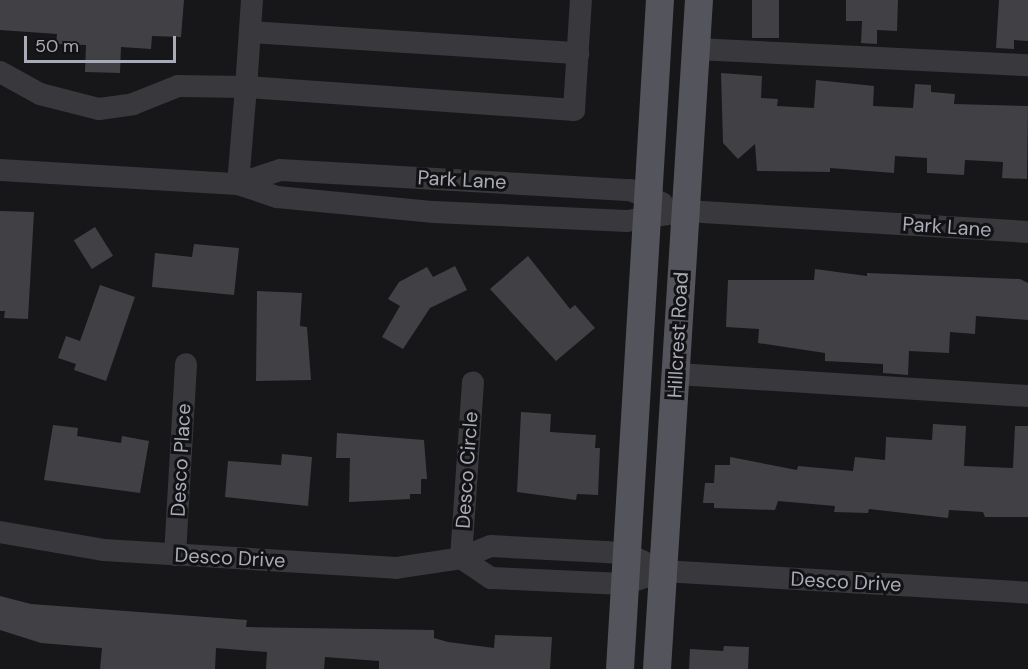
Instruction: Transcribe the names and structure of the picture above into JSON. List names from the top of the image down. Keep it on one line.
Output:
{"streets":{"main road":["Hillcrest Road"],"street":["Park Lane","Desco Place","Desco Circle","Desco Drive"]},"crossings":[["Park Lane","Hillcrest Road"],["Hillcrest Road","Desco Drive"],["Desco Place","Desco Drive"],["Desco Circle","Desco Drive"]],"scale_bar":"50 m"}
